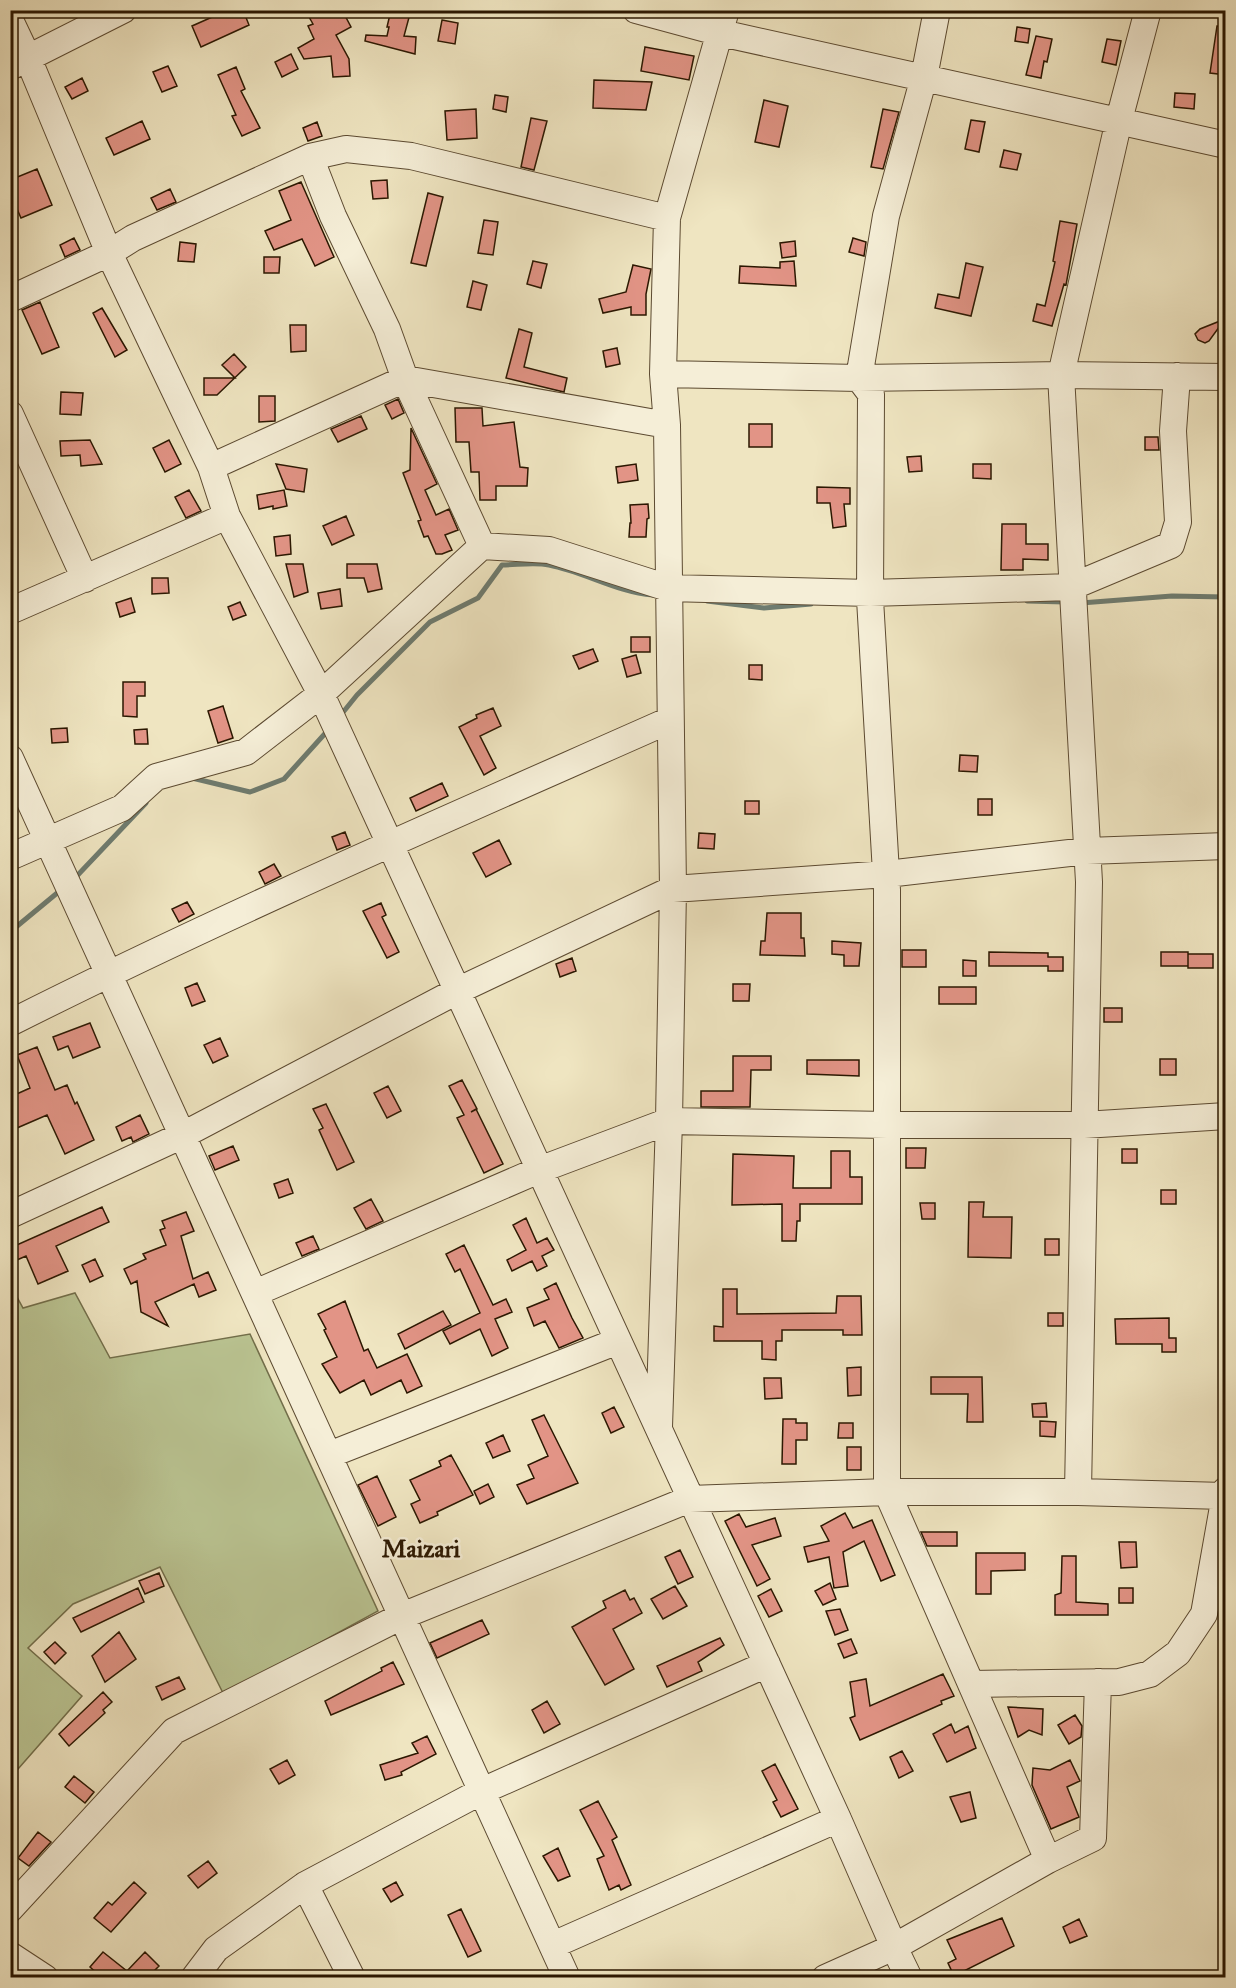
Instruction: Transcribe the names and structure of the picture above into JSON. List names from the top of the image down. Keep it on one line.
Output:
{"districts":["Maizari"]}
